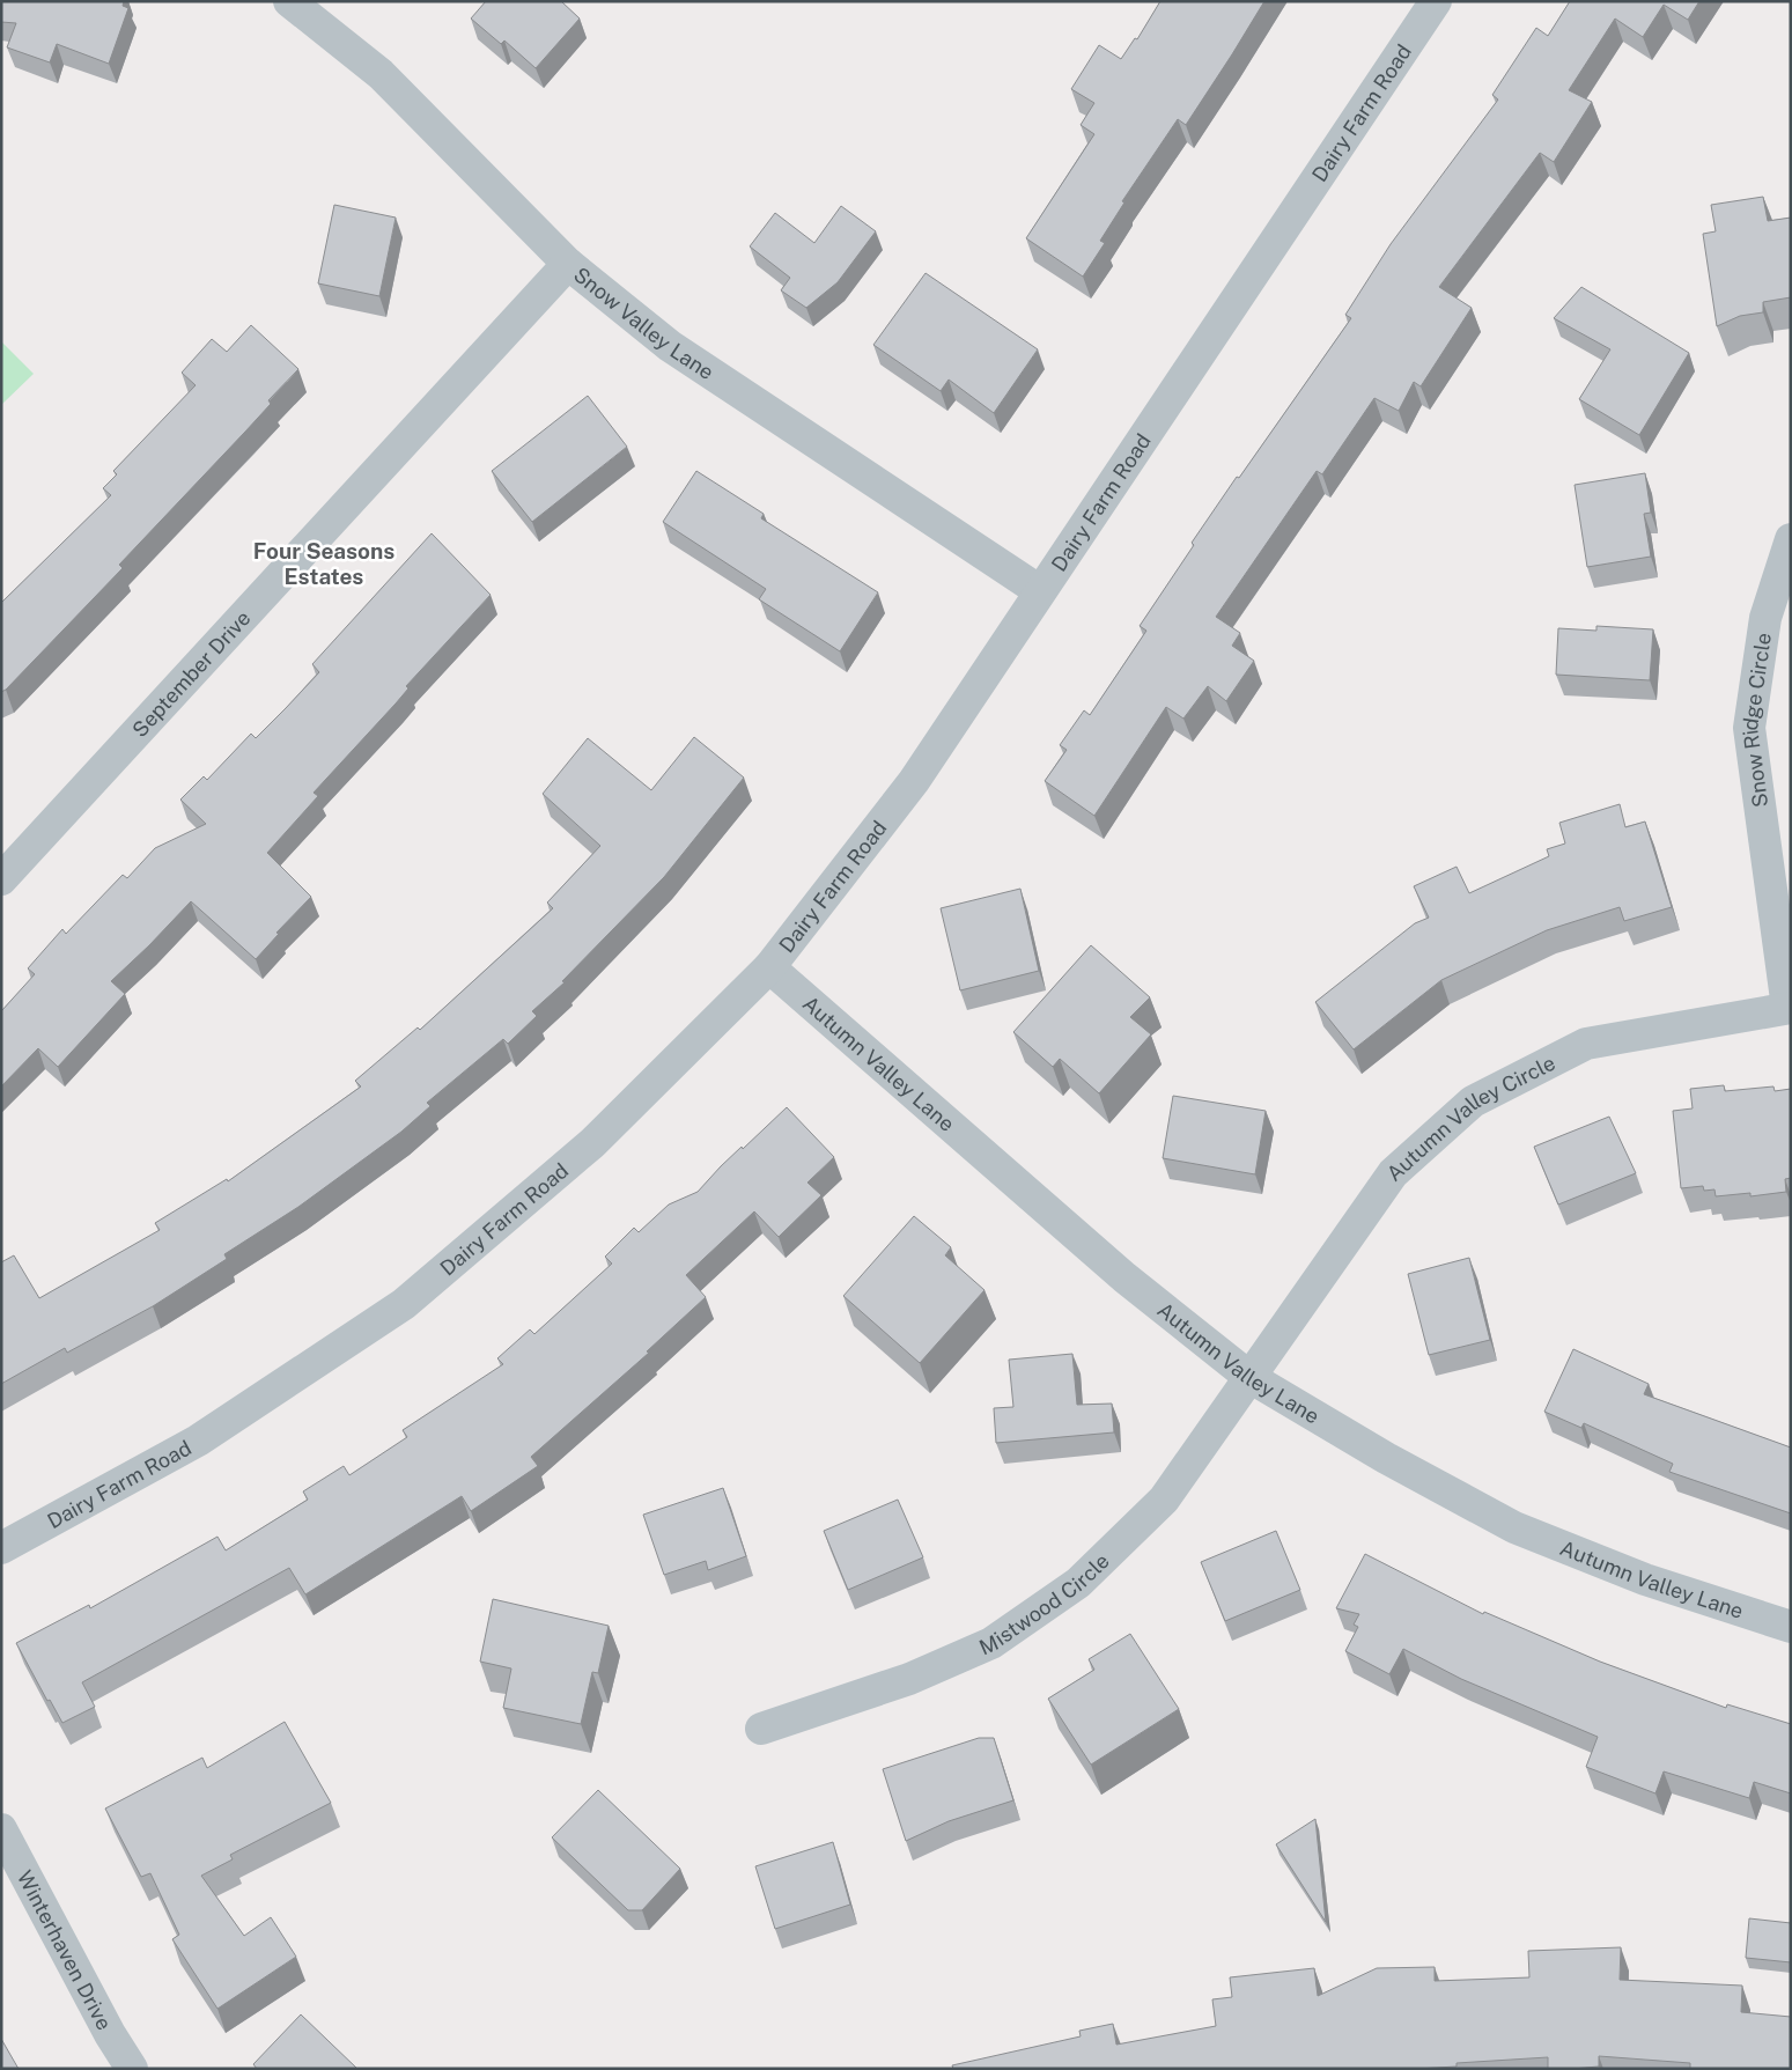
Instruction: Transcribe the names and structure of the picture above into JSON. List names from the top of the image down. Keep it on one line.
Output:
{"streets":{"street":["Dairy Farm Road","Snow Valley Lane","September Drive","Snow Ridge Circle","Autumn Valley Lane","Autumn Valley Circle","Mistwood Circle","Winterhaven Drive"]},"crossings":[["Dairy Farm Road","Snow Valley Lane"],["Dairy Farm Road","Autumn Valley Lane"],["Snow Valley Lane","September Drive"],["Snow Ridge Circle","Autumn Valley Circle"],["Autumn Valley Lane","Autumn Valley Circle"],["Autumn Valley Lane","Mistwood Circle"],["Autumn Valley Circle","Mistwood Circle"]],"districts":["Four Seasons Estates"]}
